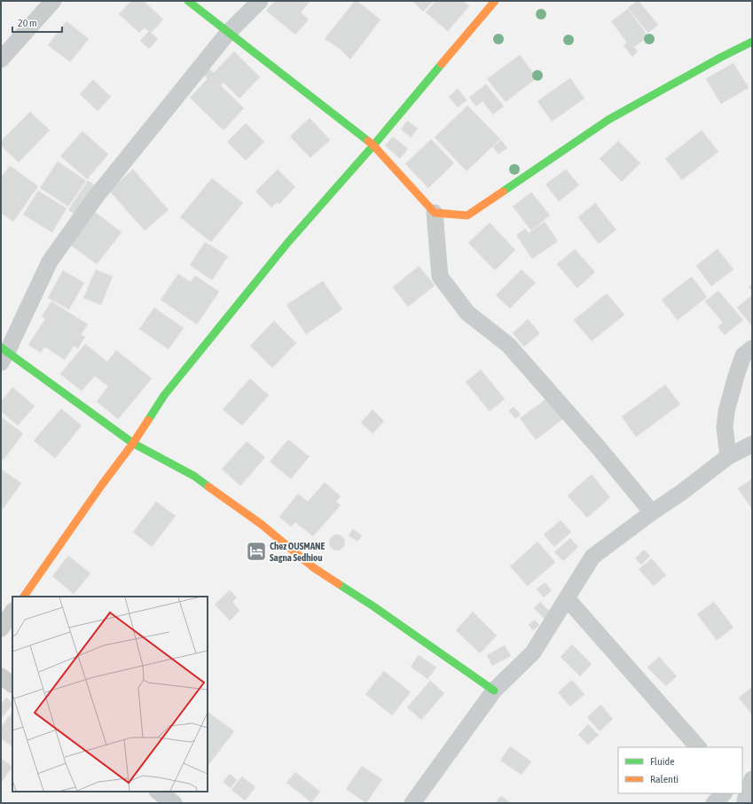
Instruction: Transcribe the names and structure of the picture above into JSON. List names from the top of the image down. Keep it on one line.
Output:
{"places":{"hotel":["Chez OUSMANE Sagna Sedhiou"]},"legend":["Fluide","Ralenti"],"scale_bar":"20 m"}
